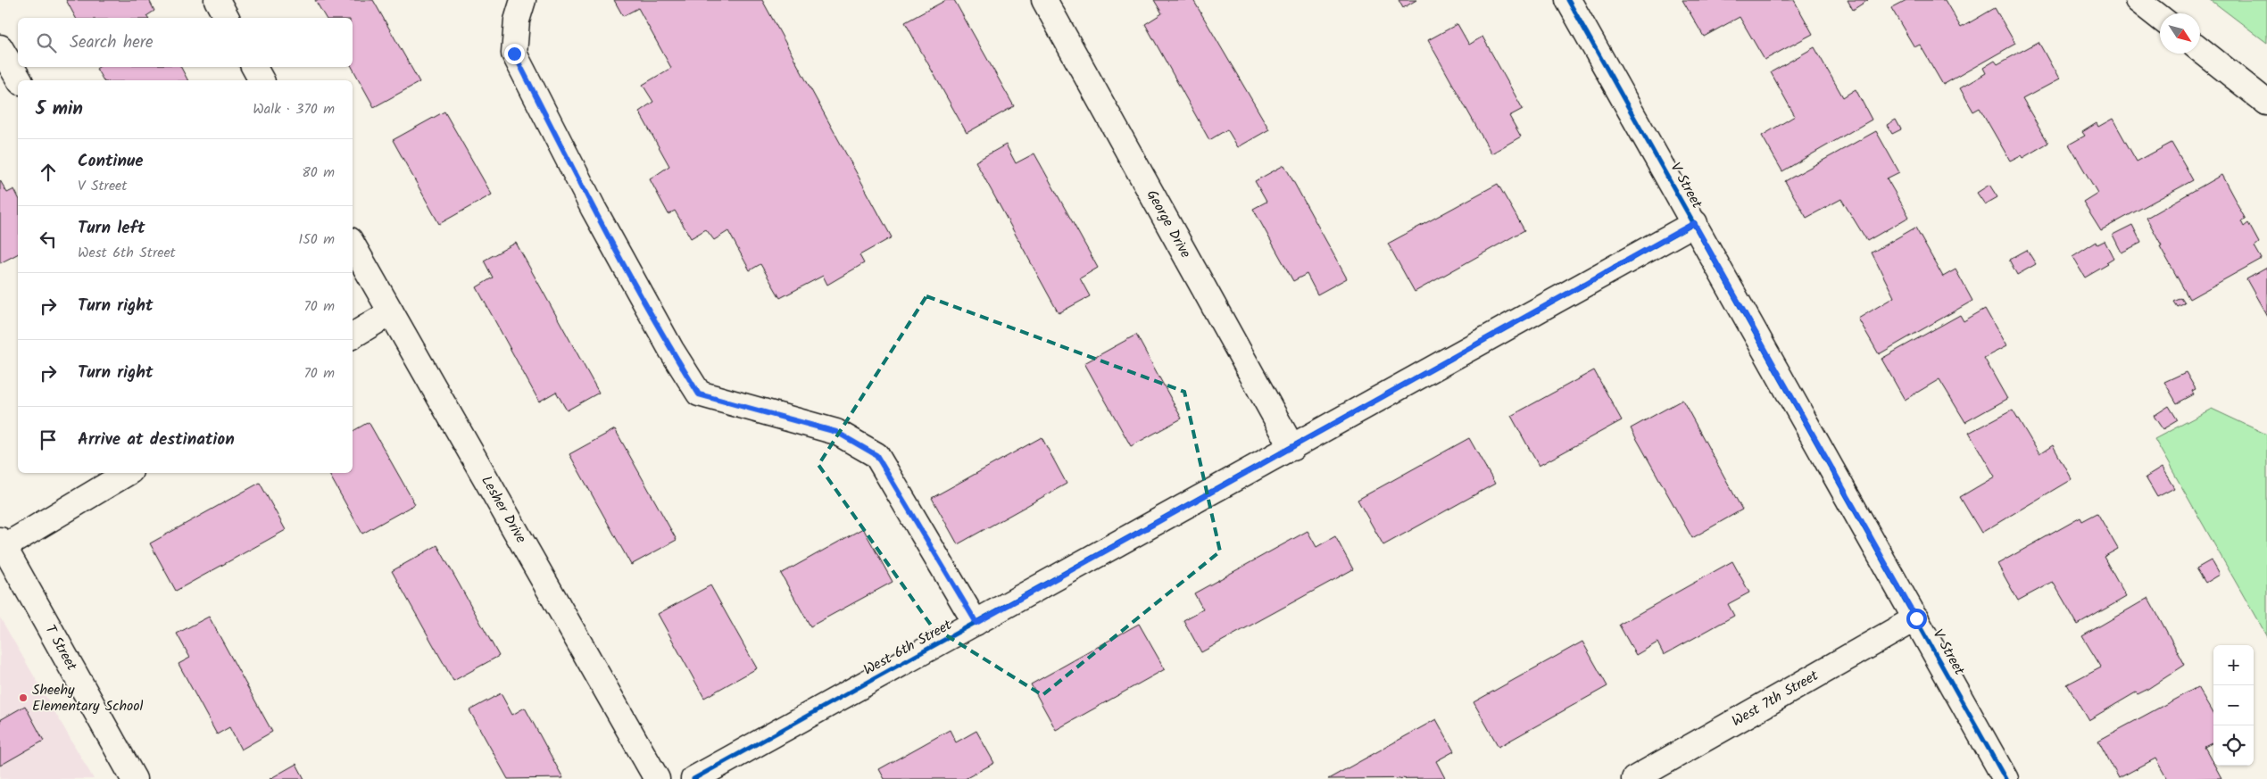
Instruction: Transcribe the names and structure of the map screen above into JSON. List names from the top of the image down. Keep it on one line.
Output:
{"streets":{"street":["V Street","George Drive","Lesher Drive","T Street","West 6th Street","West 7th Street"]},"crossings":[["V Street","West 6th Street"],["V Street","West 7th Street"],["George Drive","West 6th Street"]],"places":["Sheehy Elementary School"],"north":"bottom right","page":{"search":"Search here","heading":["5 min","Walk · 370 m"],"list":[["Continue","V Street","80 m"],["Turn left","West 6th Street","150 m"],["Turn right","70 m"],["Turn right","70 m"],"Arrive at destination"],"map_buttons":["+","−"]}}
